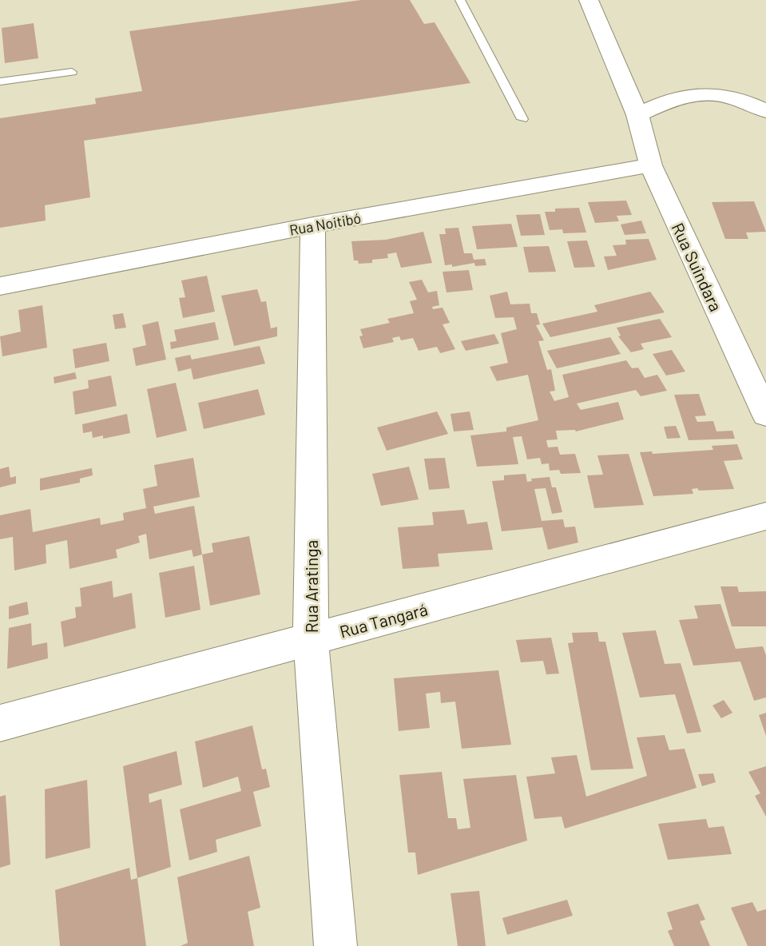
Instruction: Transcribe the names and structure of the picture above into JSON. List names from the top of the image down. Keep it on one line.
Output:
{"streets":{"street":["Rua Noitibó","Rua Suindara","Rua Aratinga","Rua Tangará"]},"crossings":[["Rua Noitibó","Rua Suindara"],["Rua Noitibó","Rua Aratinga"],["Rua Aratinga","Rua Tangará"]]}
